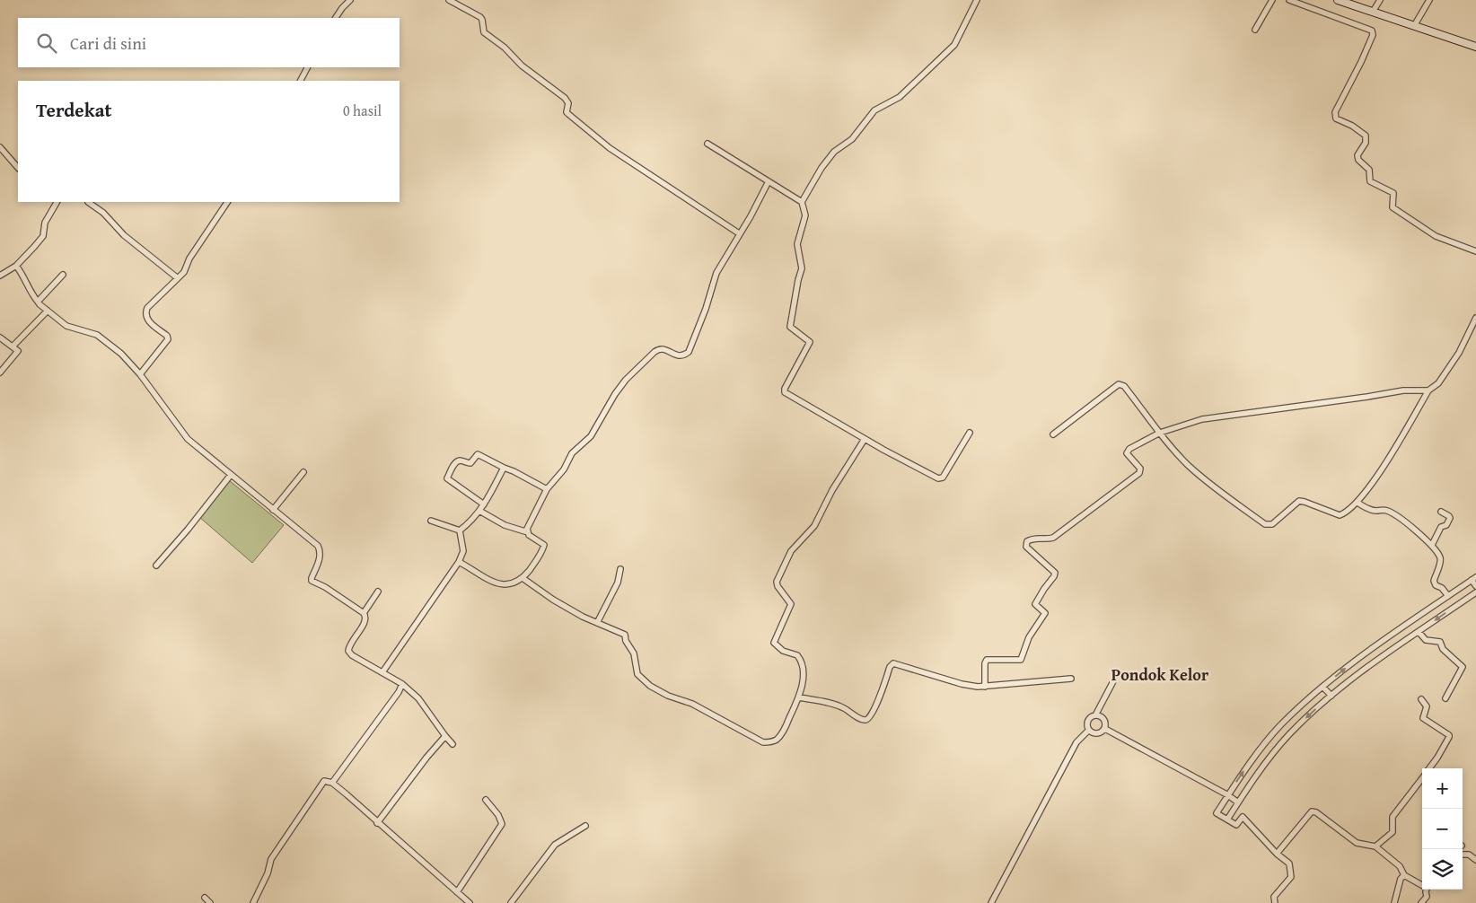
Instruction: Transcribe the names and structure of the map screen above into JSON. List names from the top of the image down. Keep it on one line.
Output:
{"districts":["Pondok Kelor"],"page":{"search":"Cari di sini","heading":["Terdekat","0 hasil"],"map_buttons":["+","−"]}}
